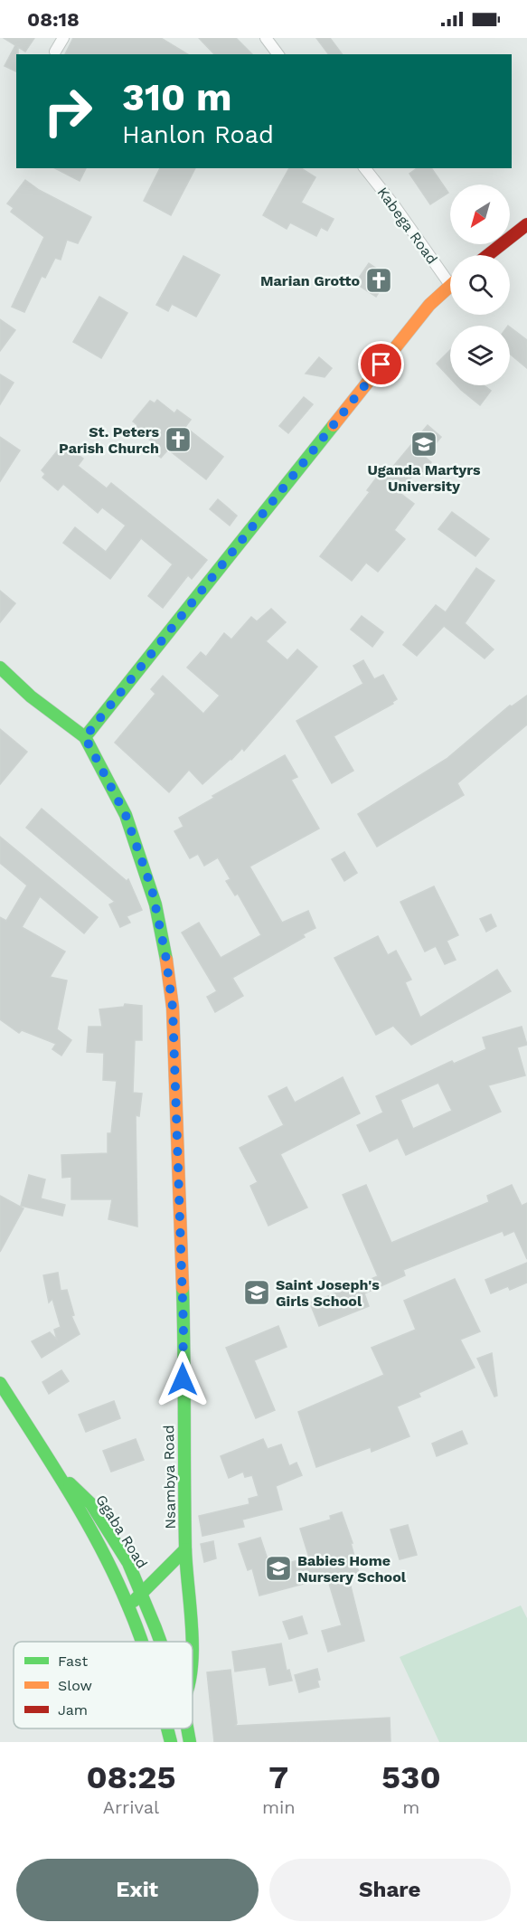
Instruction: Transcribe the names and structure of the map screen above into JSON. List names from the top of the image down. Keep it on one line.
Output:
{"streets":{"main road":["Nsambya Road","Ggaba Road"],"street":["Kabega Road"]},"crossings":[["Nsambya Road","Ggaba Road"]],"places":{"church":["Marian Grotto","St. Peters Parish Church"],"school or university":["Uganda Martyrs University","Saint Joseph's Girls School","Babies Home Nursery School"]},"legend":["Fast","Slow","Jam"],"north":"bottom left","page":{"status":"08:18","turn":["310 m","Hanlon Road"],"eta":["08:25","Arrival","7","min","530","m"],"buttons":["Exit","Share"]}}
